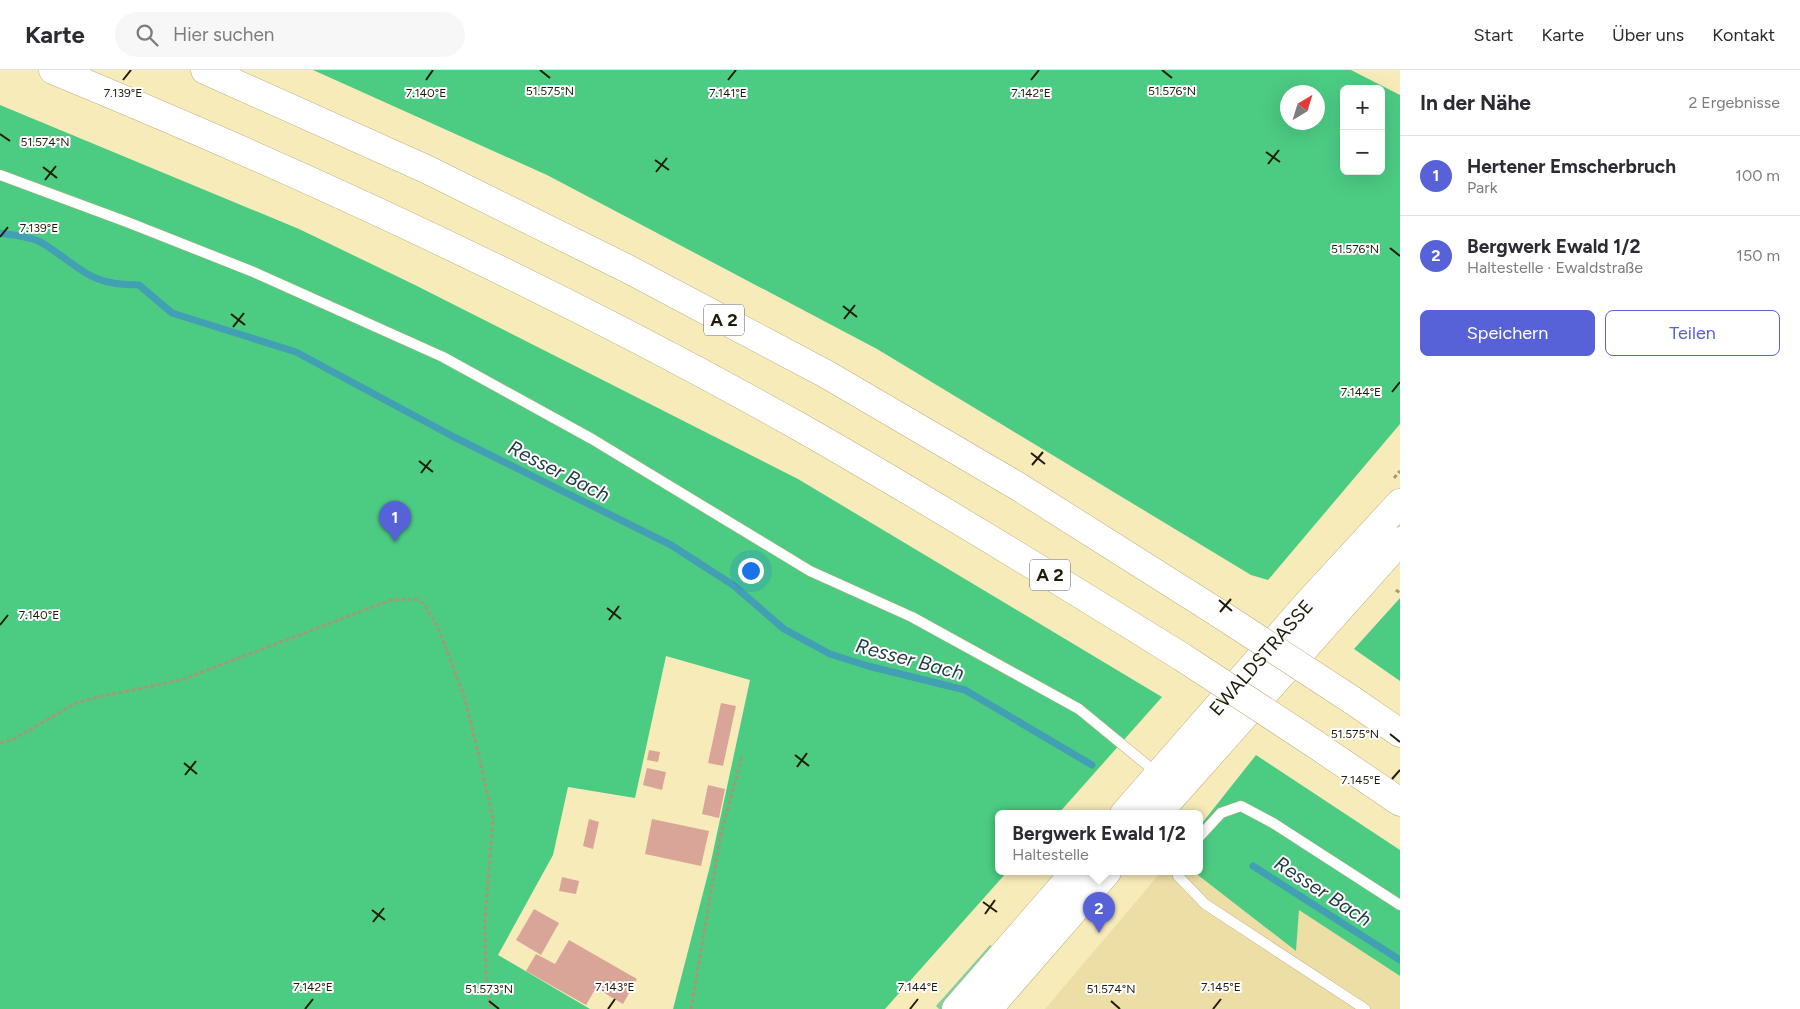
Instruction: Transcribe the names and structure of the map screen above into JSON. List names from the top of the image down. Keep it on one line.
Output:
{"streets":{"main road":["A 2","EWALDSTRASSE"]},"water":["Resser Bach"],"north":"top right","page":{"header":"Karte","search":"Hier suchen","nav":["Start","Karte","Über uns","Kontakt"],"heading":["In der Nähe","2 Ergebnisse"],"map_buttons":["+","−"],"list":[{"mark":"1","name":"Hertener Emscherbruch","note":"Park","value":"100 m"},{"mark":"2","name":"Bergwerk Ewald 1/2","note":"Haltestelle · Ewaldstraße","value":"150 m"}],"buttons":["Speichern","Teilen"],"pins":["1","2"],"popup":["Bergwerk Ewald 1/2","Haltestelle"]},"coordinates":["51.575°N","51.576°N","7.139°E","7.140°E","7.141°E","7.142°E","51.574°N","7.144°E","7.145°E","7.143°E","51.573°N"]}
